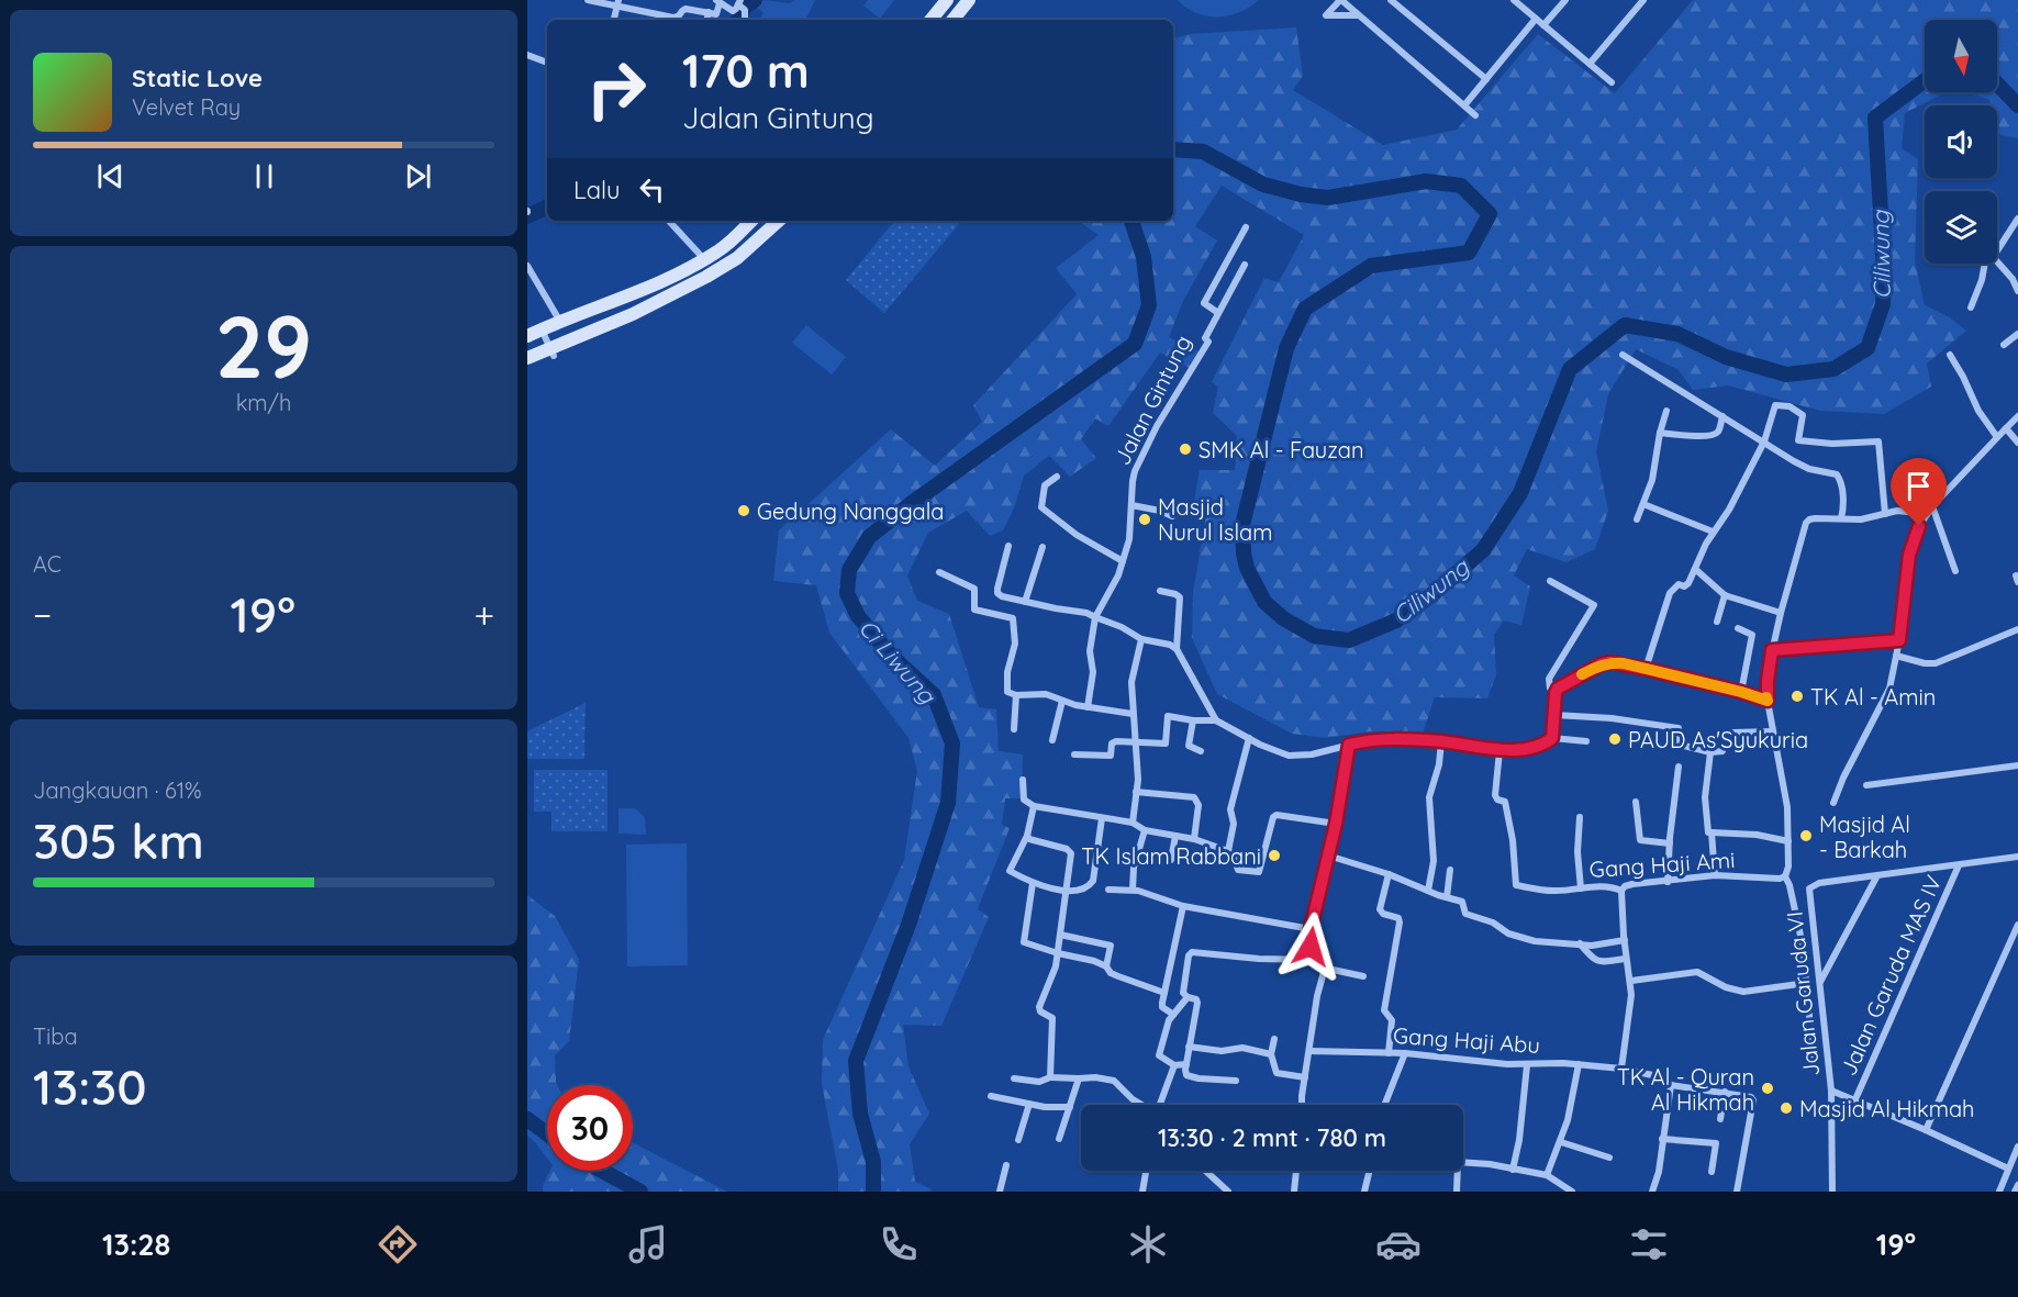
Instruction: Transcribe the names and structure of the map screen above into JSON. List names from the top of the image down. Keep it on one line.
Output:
{"streets":{"street":["Jalan Gintung","Gang Haji Ami","Jalan Garuda MAS IV","Jalan Garuda VI","Gang Haji Abu"]},"water":["Ciliwung","Ci Liwung"],"places":["SMK Al - Fauzan","Gedung Nanggala","Masjid Nurul Islam","TK Al - Amin","PAUD As'Syukuria","Masjid Al - Barkah","TK Islam Rabbani","TK Al - Quran Al Hikmah","Masjid Al Hikmah"],"north":"bottom","page":{"turn":["170 m","Jalan Gintung"],"song":["Static Love","Velvet Ray"],"then":"Lalu","tile":[["29","km/h"],"AC",["Jangkauan · 61%","305 km"],["Tiba","13:30"]],"heat":["−","19°","+"],"limit":"30","trip":"13:30 · 2 mnt · 780 m","tabs":["13:28","19°"]}}
